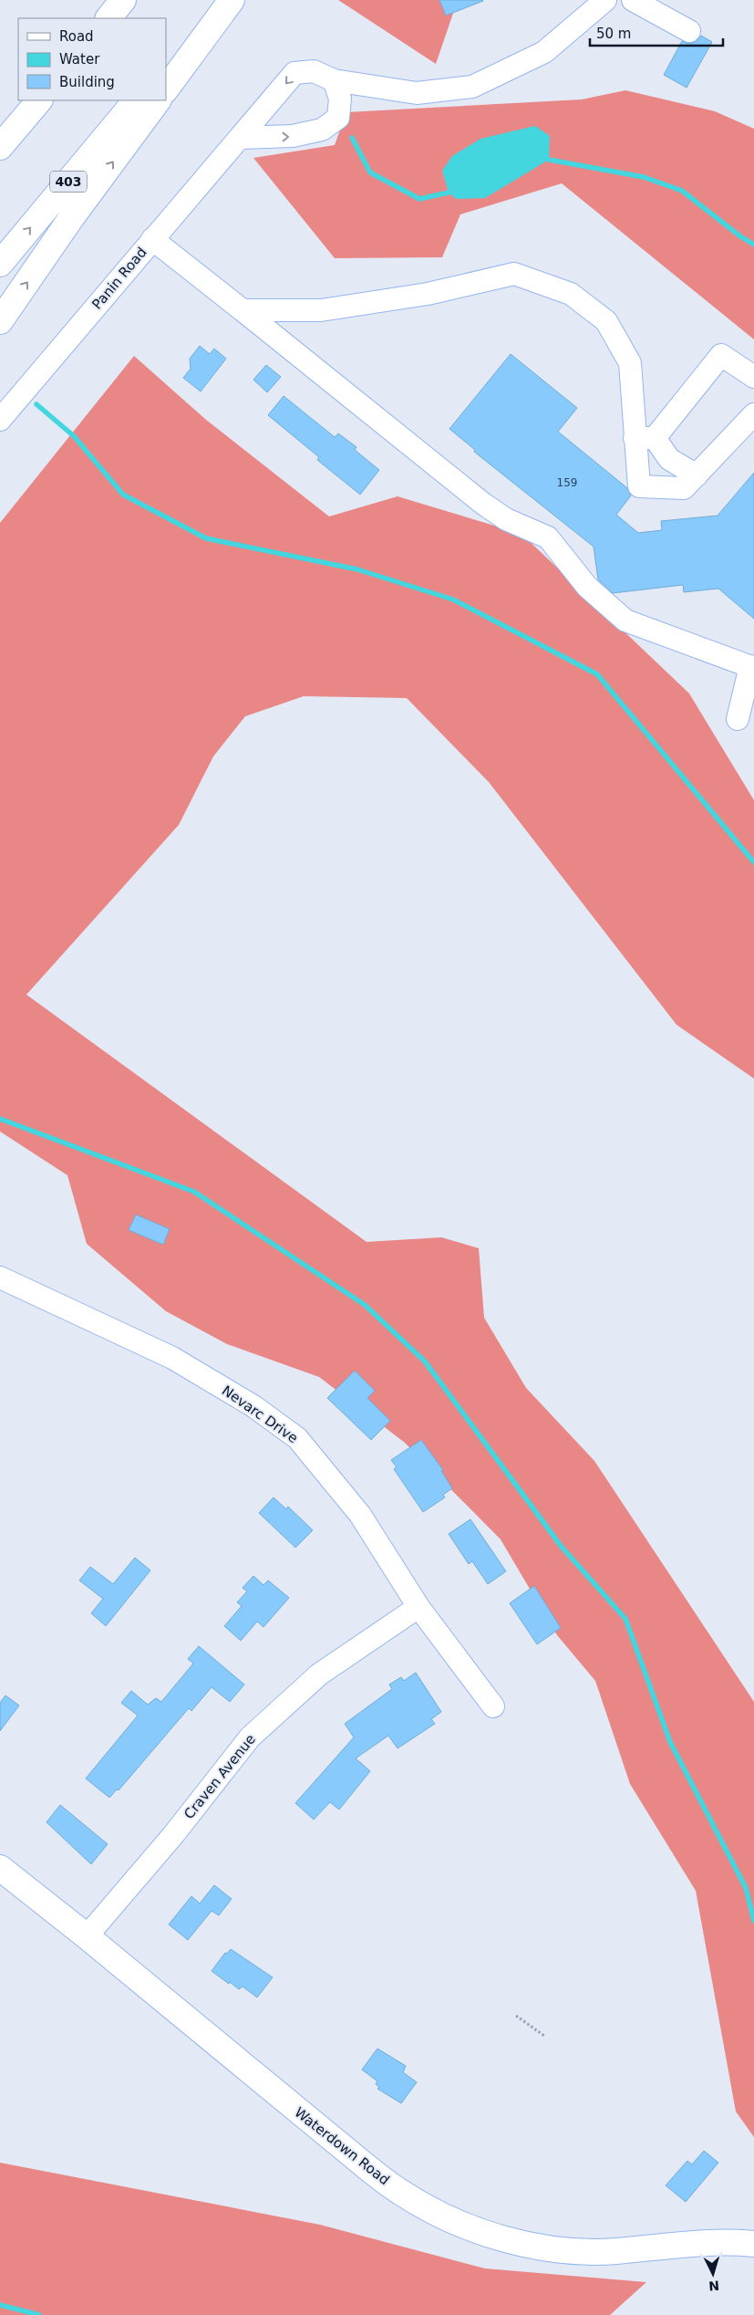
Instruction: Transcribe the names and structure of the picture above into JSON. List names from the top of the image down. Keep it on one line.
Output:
{"streets":{"main road":["403","Waterdown Road"],"street":["Panin Road","Nevarc Drive","Craven Avenue"]},"crossings":[["Nevarc Drive","Craven Avenue"],["Craven Avenue","Waterdown Road"]],"house_numbers":["159"],"legend":["Road","Water","Building"],"scale_bar":"50 m","north":"bottom"}
